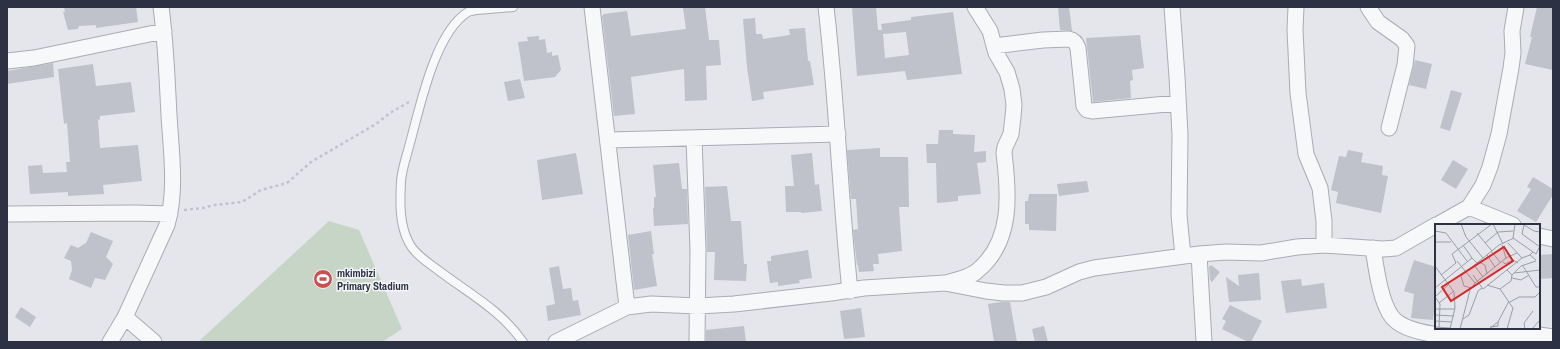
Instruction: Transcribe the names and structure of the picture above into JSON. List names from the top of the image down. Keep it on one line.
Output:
{"places":{"sports":["mkimbizi Primary Stadium"]}}
